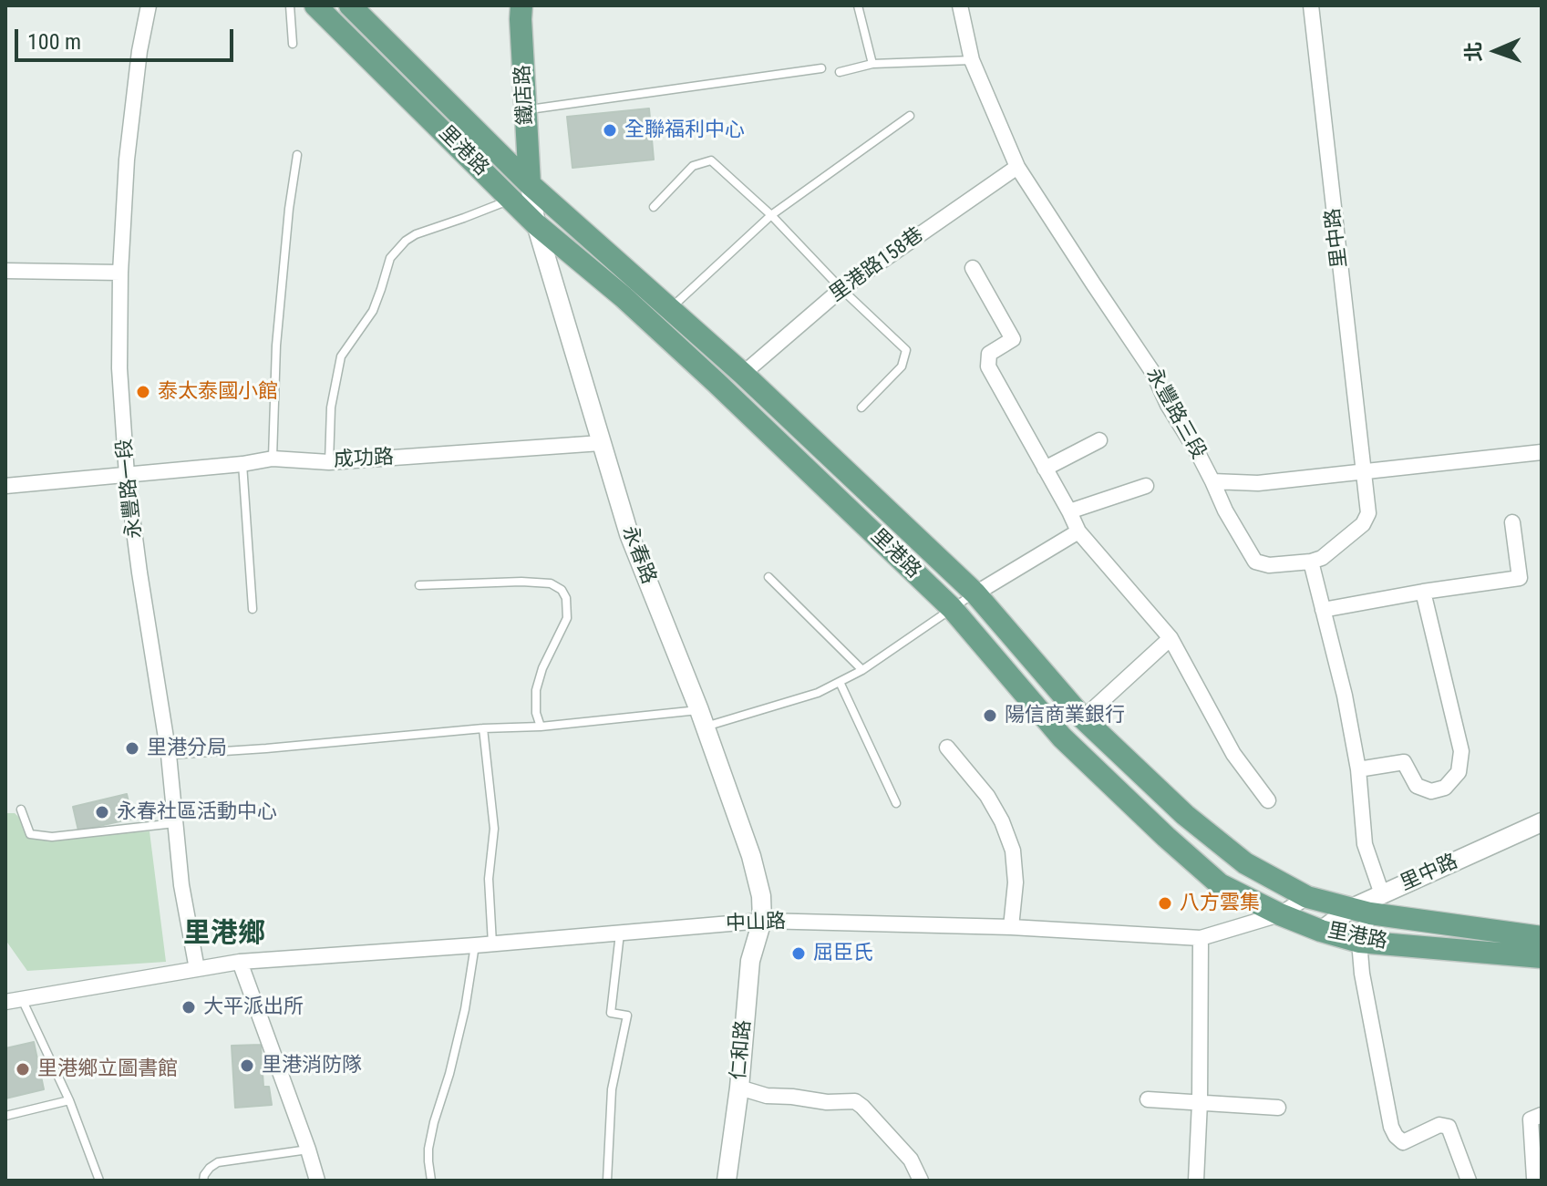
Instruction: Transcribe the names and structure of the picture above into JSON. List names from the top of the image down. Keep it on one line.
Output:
{"streets":{"main road":["鐵店路","里港路"],"street":["里中路","里港路158巷","永豐路三段","成功路","永豐路一段","永春路","中山路","仁和路"]},"crossings":[["鐵店路","里港路"],["鐵店路","永春路"],["里港路","里中路"],["里港路","里港路158巷"],["里港路","永春路"],["里港路","中山路"],["里中路","永豐路三段"],["里港路158巷","永豐路三段"],["成功路","永豐路一段"],["成功路","永春路"],["永豐路一段","中山路"],["永春路","中山路"],["永春路","仁和路"],["中山路","仁和路"]],"districts":["里港鄉"],"places":["全聯福利中心","泰太泰國小館","陽信商業銀行","里港分局","永春社區活動中心","八方雲集","屈臣氏","大平派出所","里港消防隊","里港鄉立圖書館"],"scale_bar":"100 m","north":"left"}
